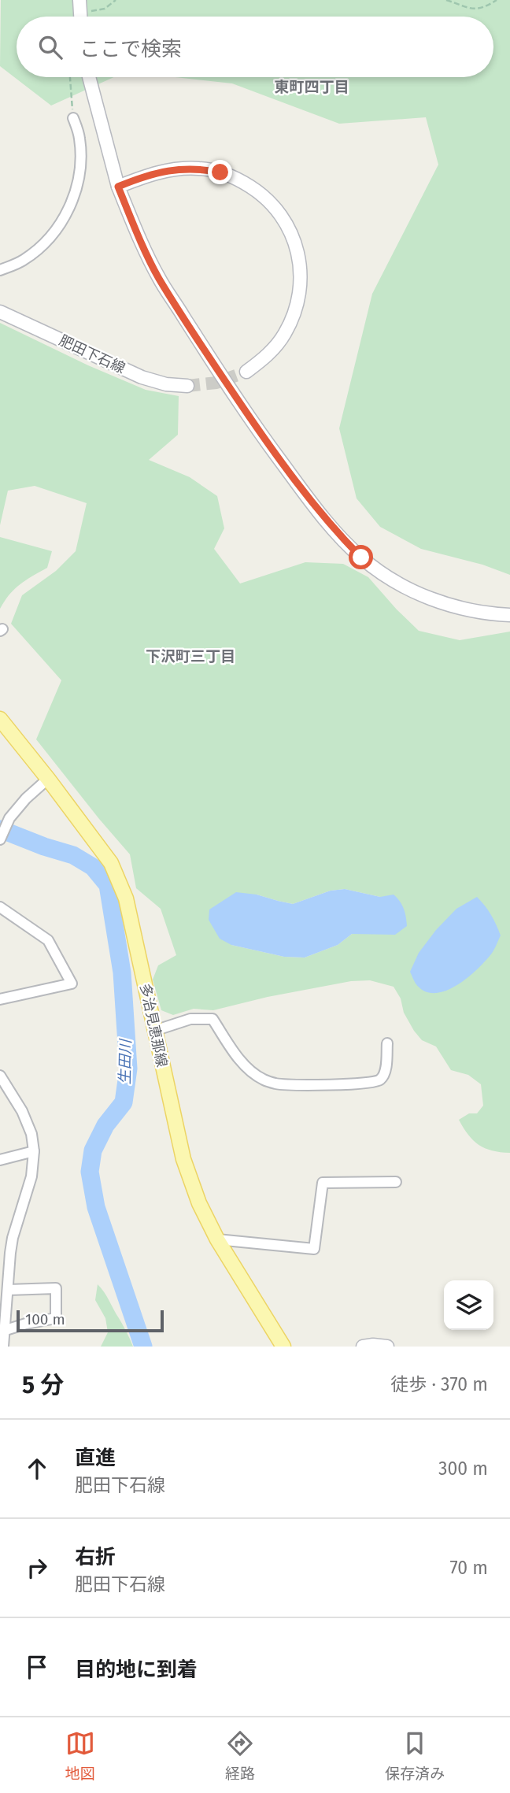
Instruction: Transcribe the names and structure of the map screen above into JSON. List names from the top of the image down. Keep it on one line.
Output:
{"streets":{"main road":["肥田下石線","多治見恵那線"]},"districts":["東町四丁目","下沢町三丁目"],"water":["生田川"],"scale_bar":"100 m","page":{"search":"ここで検索","scale":"100 m","heading":["5 分","徒歩 · 370 m"],"list":[["直進","肥田下石線","300 m"],["右折","肥田下石線","70 m"],"目的地に到着"],"nav":["地図","経路","保存済み"]}}
